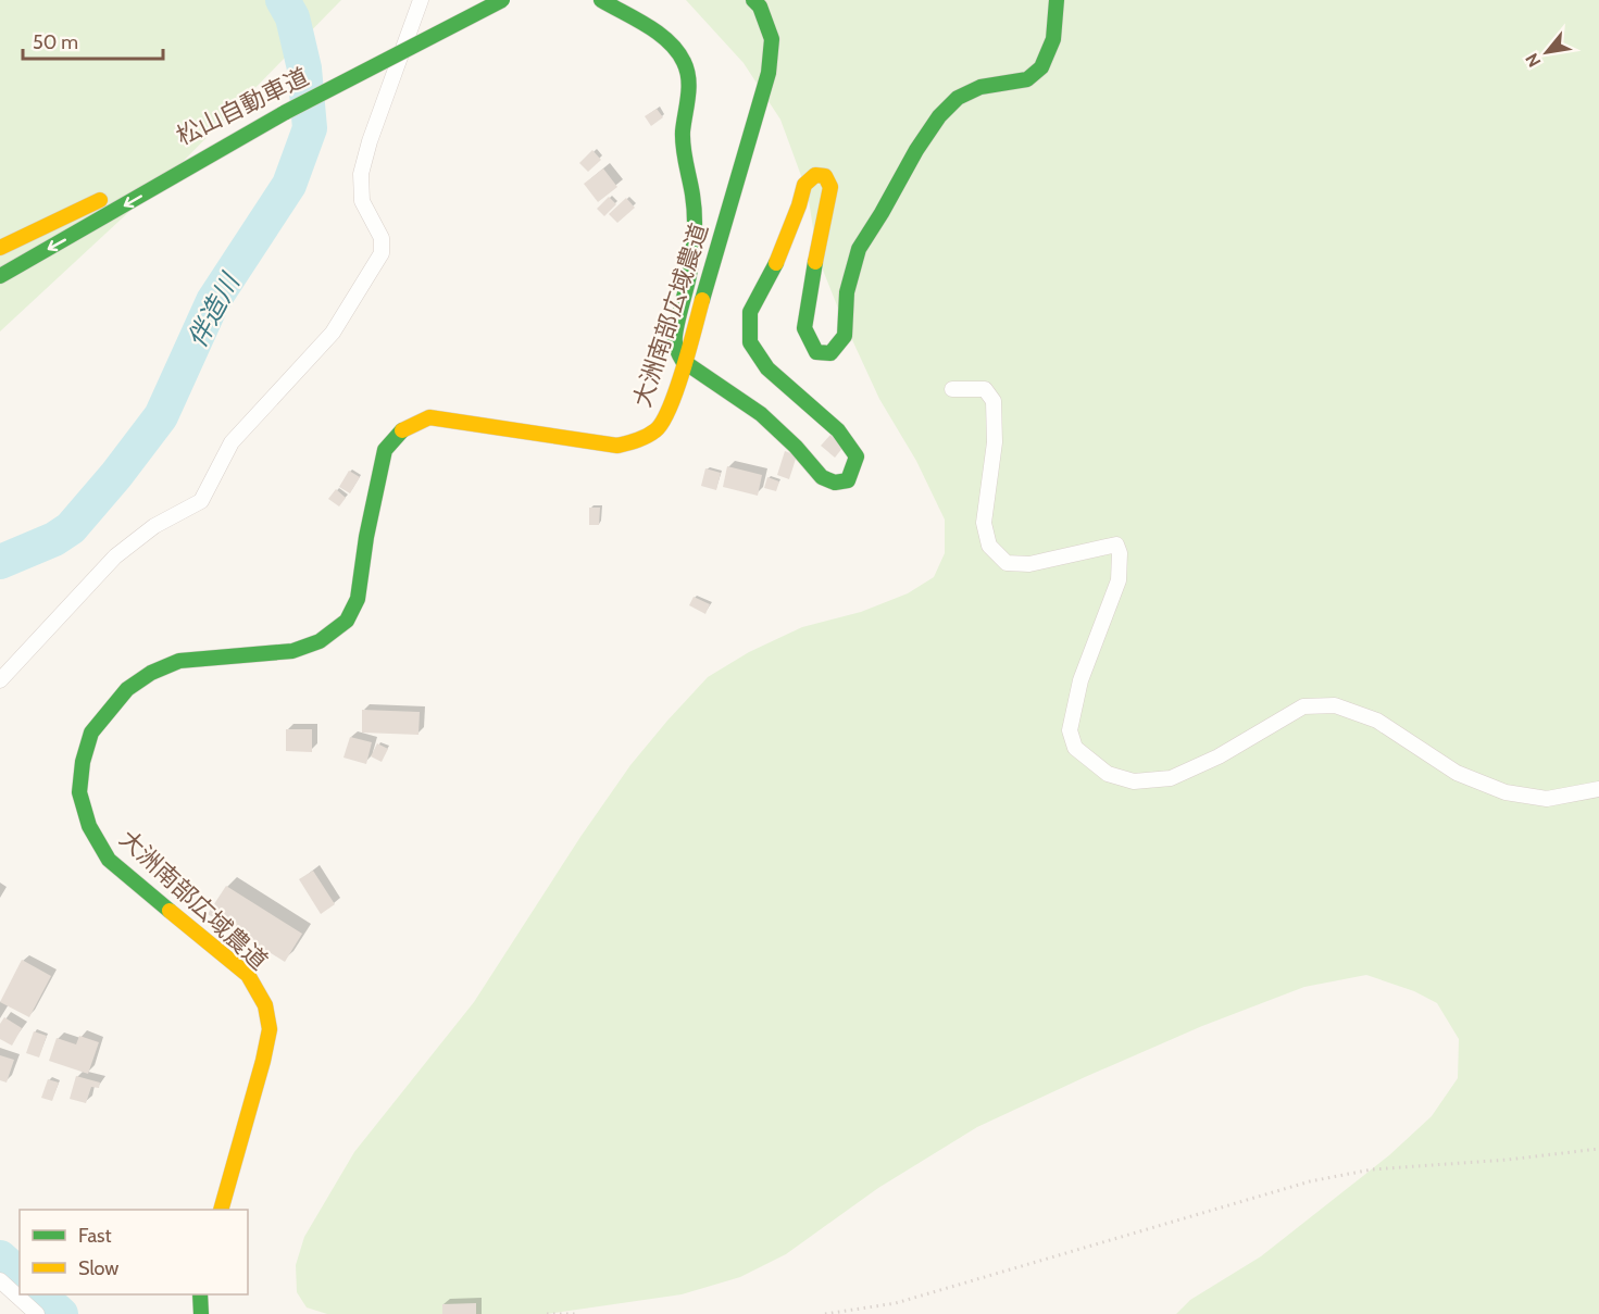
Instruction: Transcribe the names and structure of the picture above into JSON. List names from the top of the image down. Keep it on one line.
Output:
{"streets":{"main road":["松山自動車道","大洲南部広域農道"]},"water":["伴造川"],"legend":["Fast","Slow"],"scale_bar":"50 m","north":"bottom left"}
